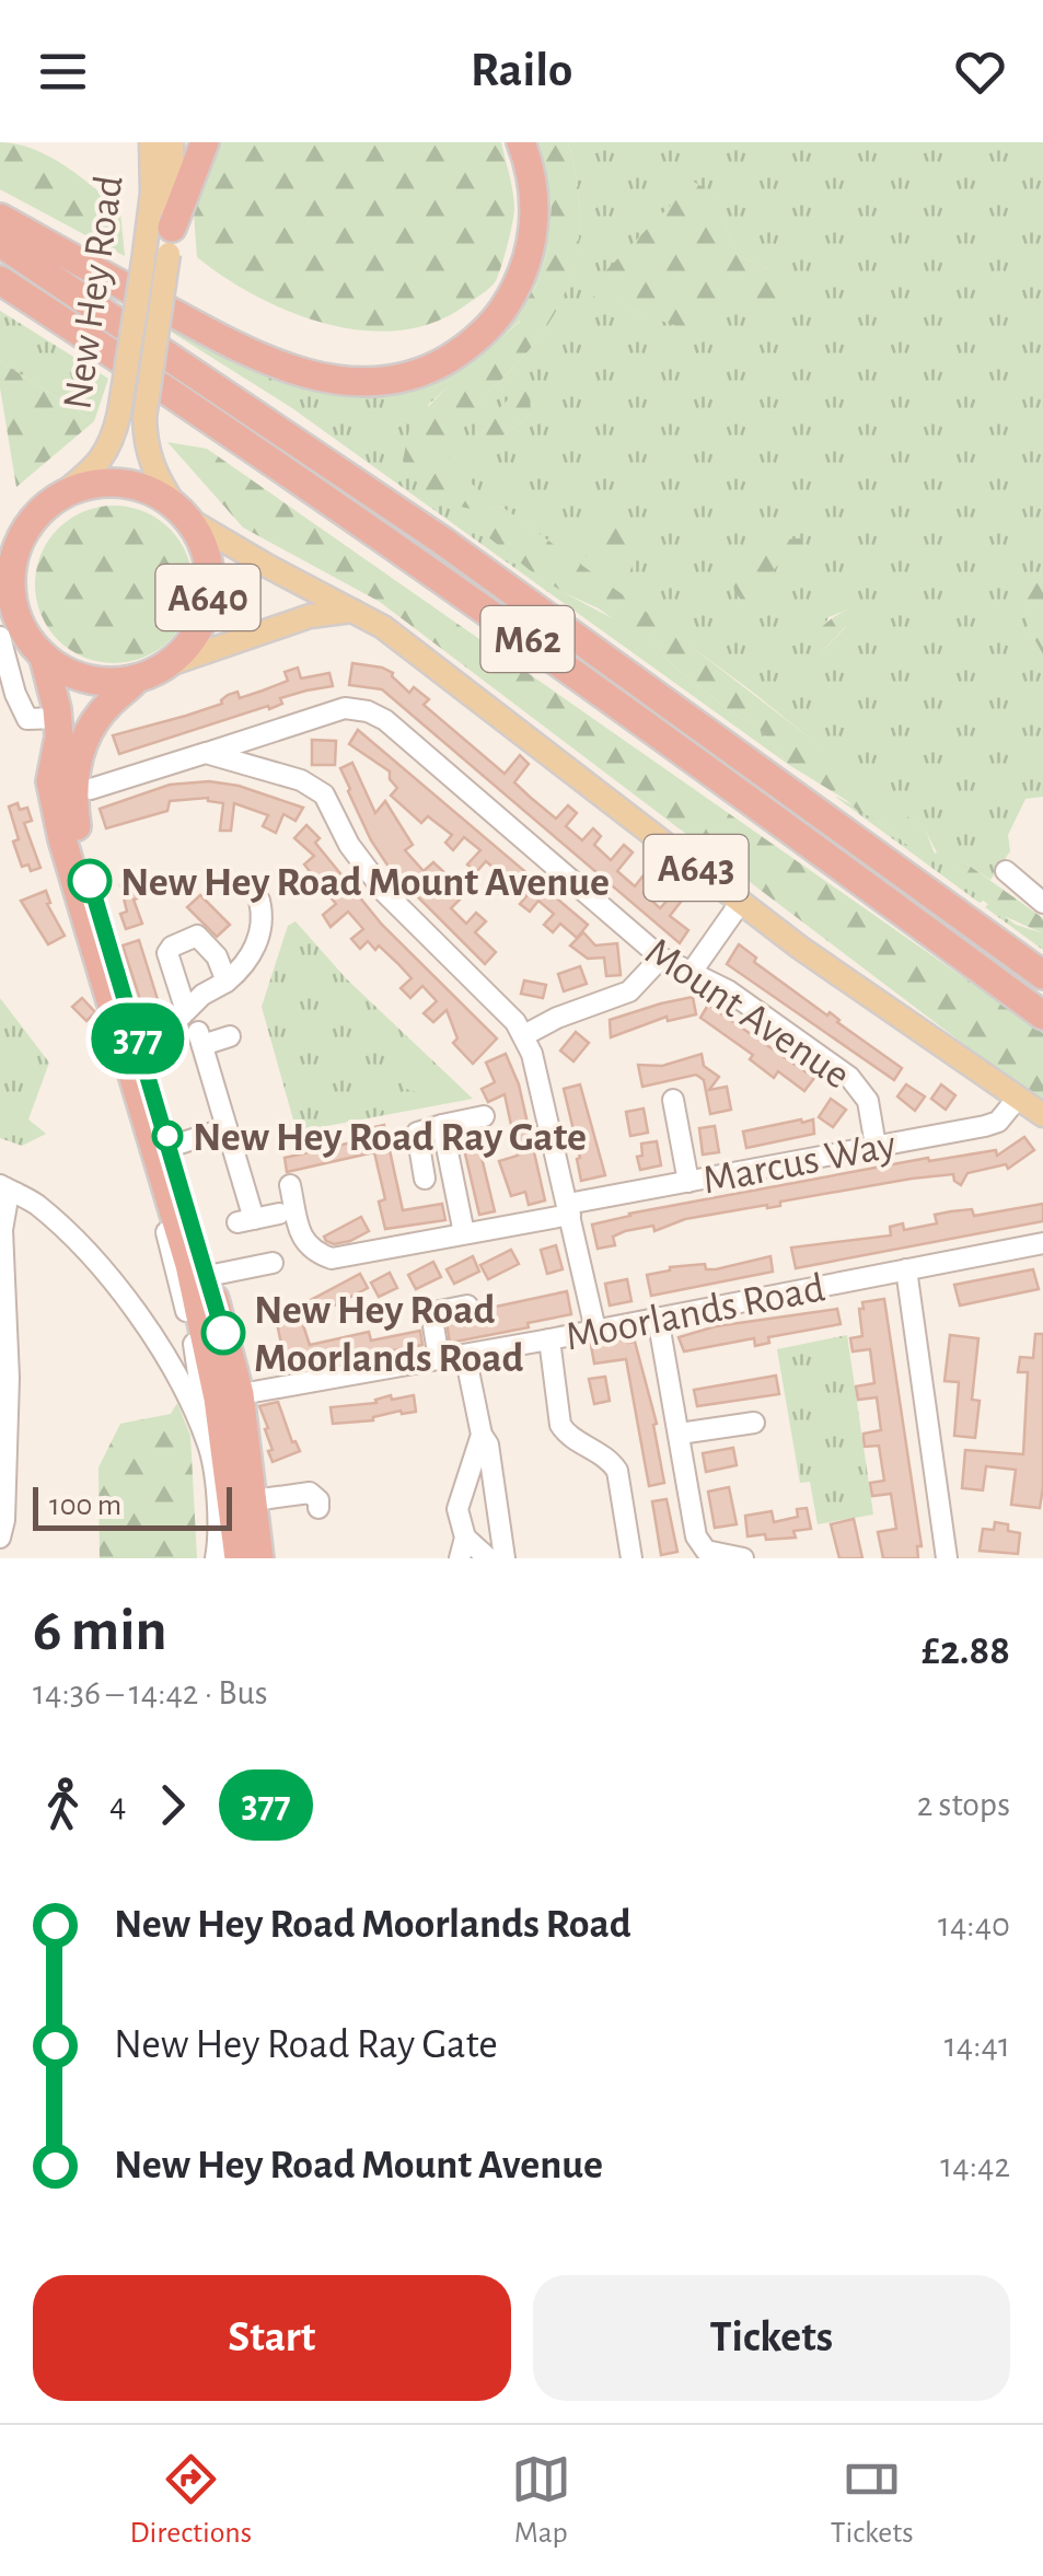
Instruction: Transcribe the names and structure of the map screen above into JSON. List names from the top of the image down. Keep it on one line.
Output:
{"streets":{"highway":["A640","M62"],"main road":["New Hey Road","A643"],"street":["Mount Avenue","Marcus Way","Moorlands Road"]},"crossings":[["New Hey Road","A640"],["New Hey Road","A643"],["A640","A643"],["A640","Moorlands Road"],["A643","Marcus Way"],["Mount Avenue","Marcus Way"]],"places":["New Hey Road Mount Avenue","New Hey Road Ray Gate","New Hey Road Moorlands Road"],"lines":["bus line 377"],"scale_bar":"100 m","page":{"header":"Railo","on_map":"377","scale":"100 m","heading":["6 min","14:36 – 14:42 · Bus","£2.88"],"legs":["4","377","2 stops"],"list":[{"name":"New Hey Road Moorlands Road","value":"14:40"},{"name":"New Hey Road Ray Gate","value":"14:41"},{"name":"New Hey Road Mount Avenue","value":"14:42"}],"buttons":["Start","Tickets"],"tabs":["Directions","Map","Tickets"]}}
